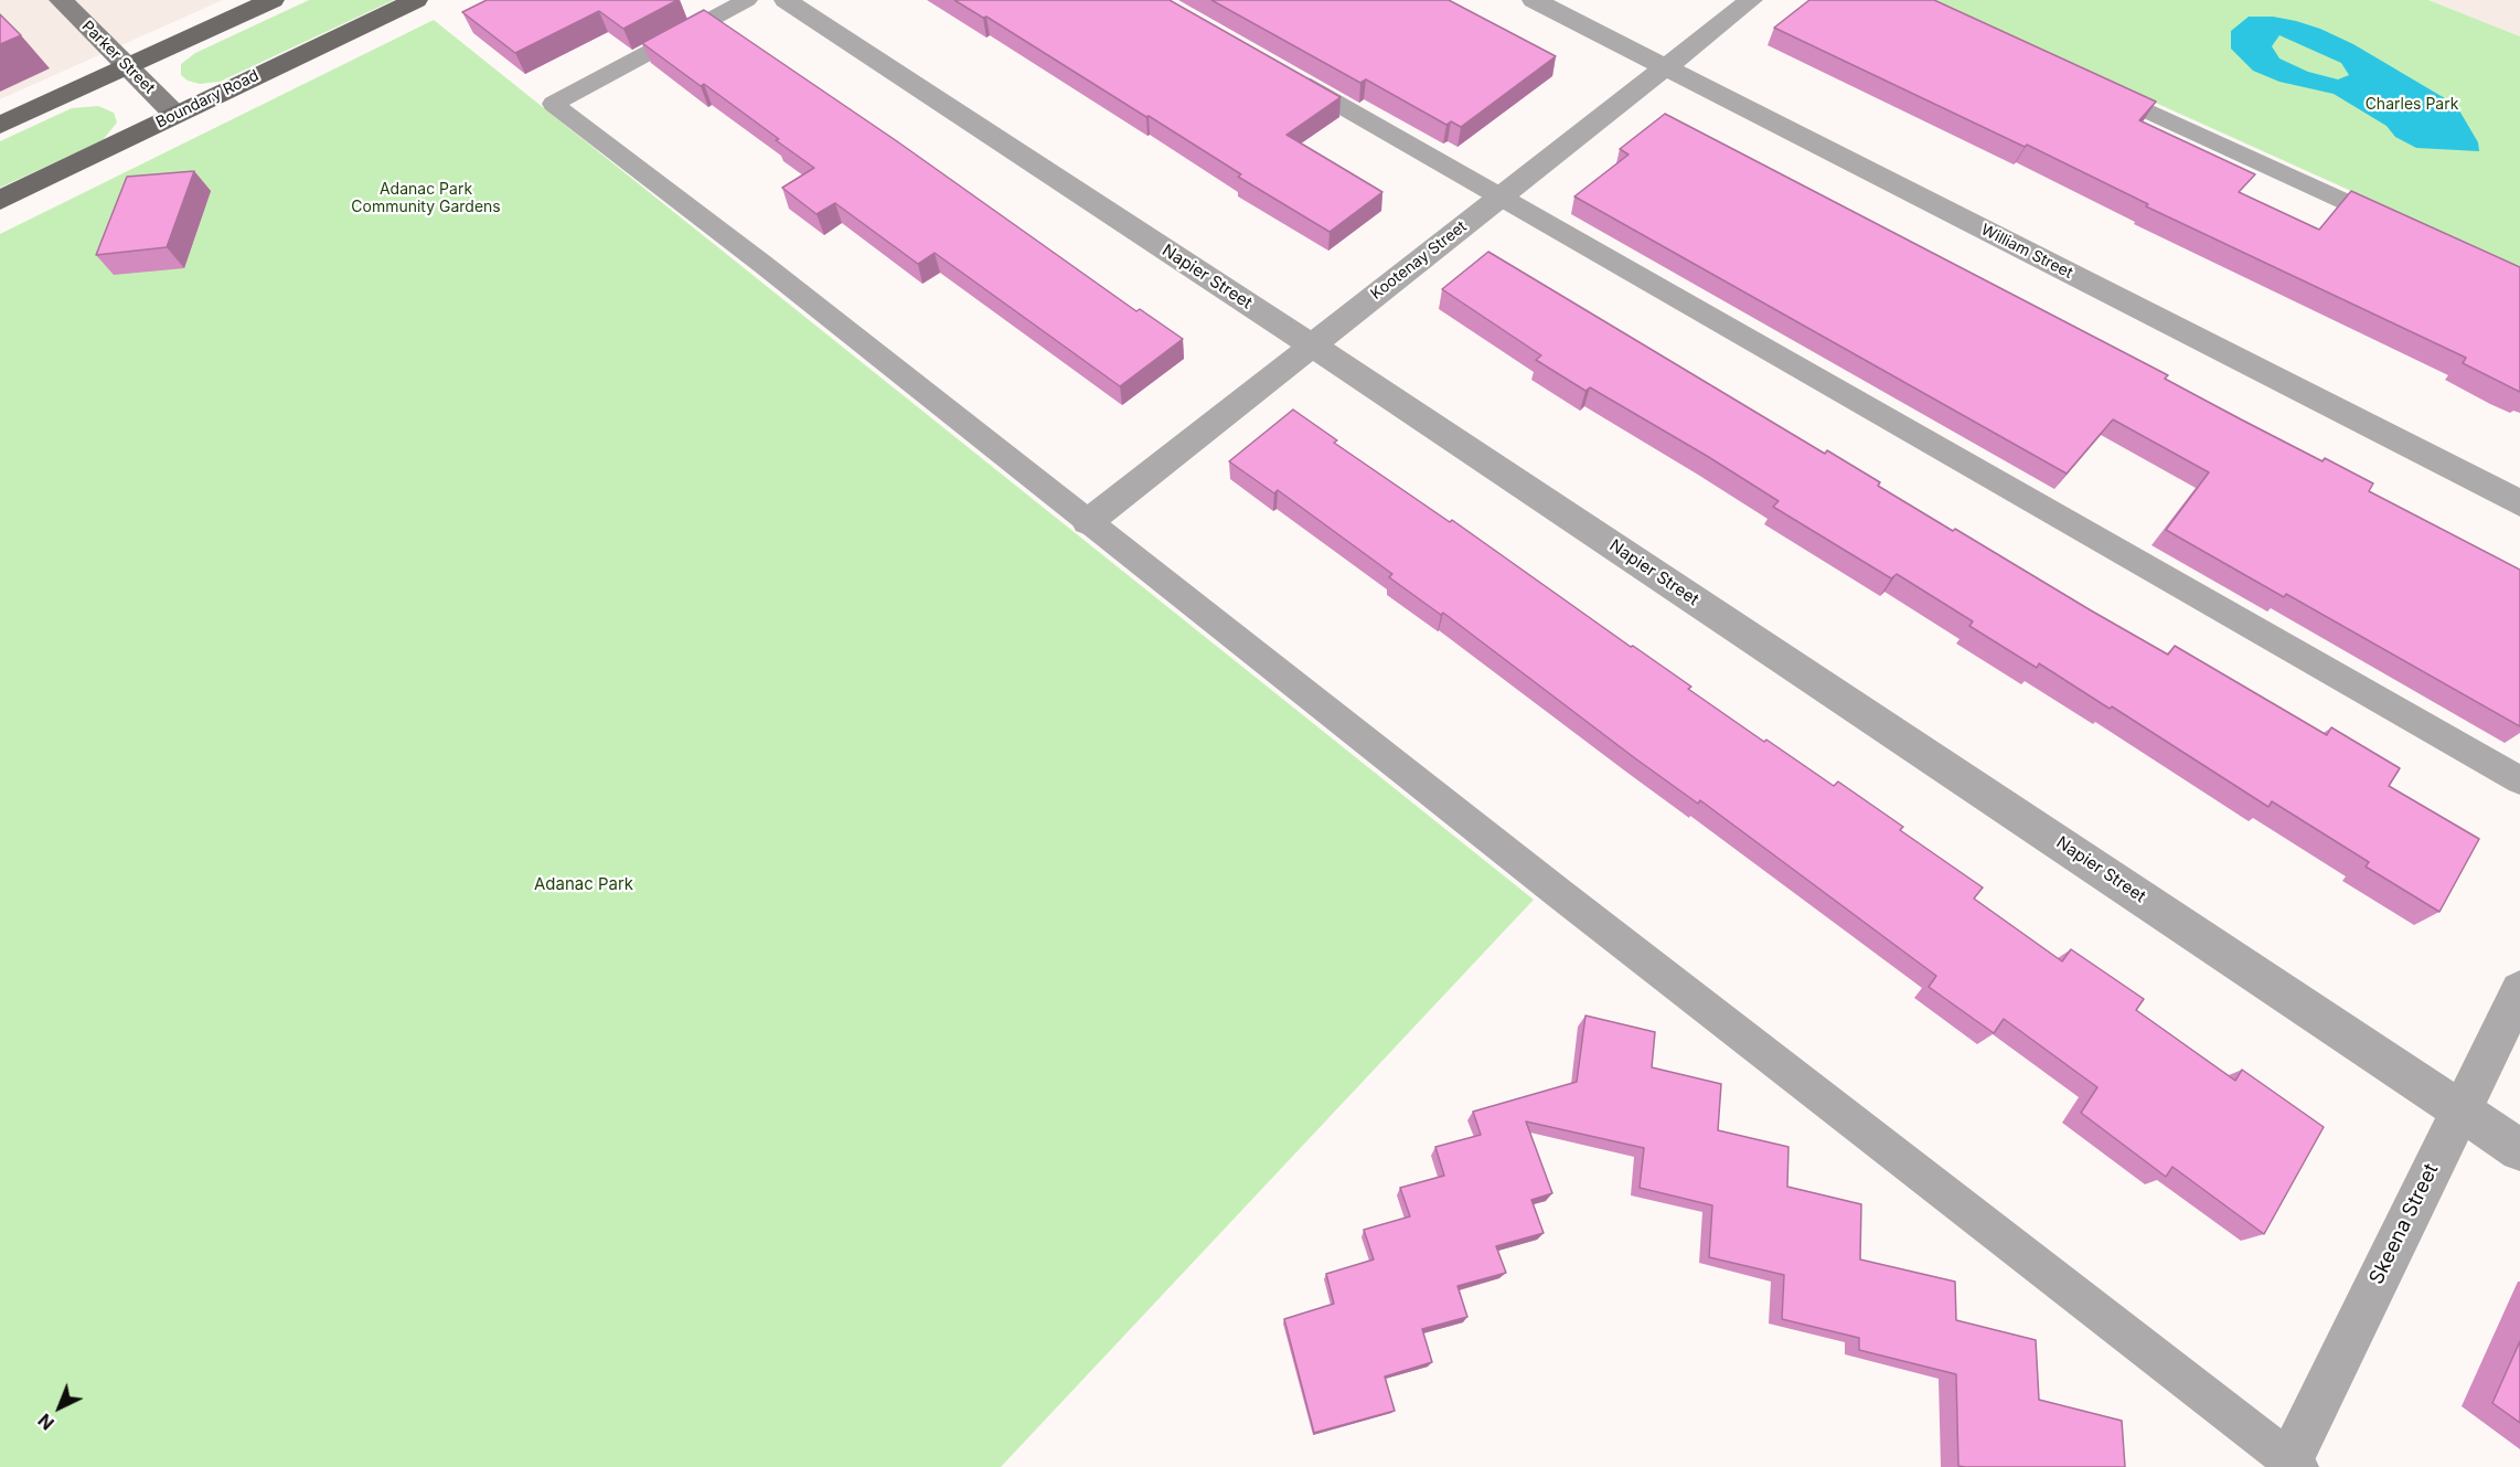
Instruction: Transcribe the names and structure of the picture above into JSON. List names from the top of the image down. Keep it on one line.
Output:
{"streets":{"main road":["Boundary Road"],"street":["Parker Street","William Street","Kootenay Street","Napier Street","Skeena Street"]},"crossings":[["Parker Street","Boundary Road"],["William Street","Kootenay Street"],["Kootenay Street","Napier Street"],["Napier Street","Skeena Street"]],"parks":["Charles Park","Adanac Park Community Gardens","Adanac Park"],"north":"bottom left"}
